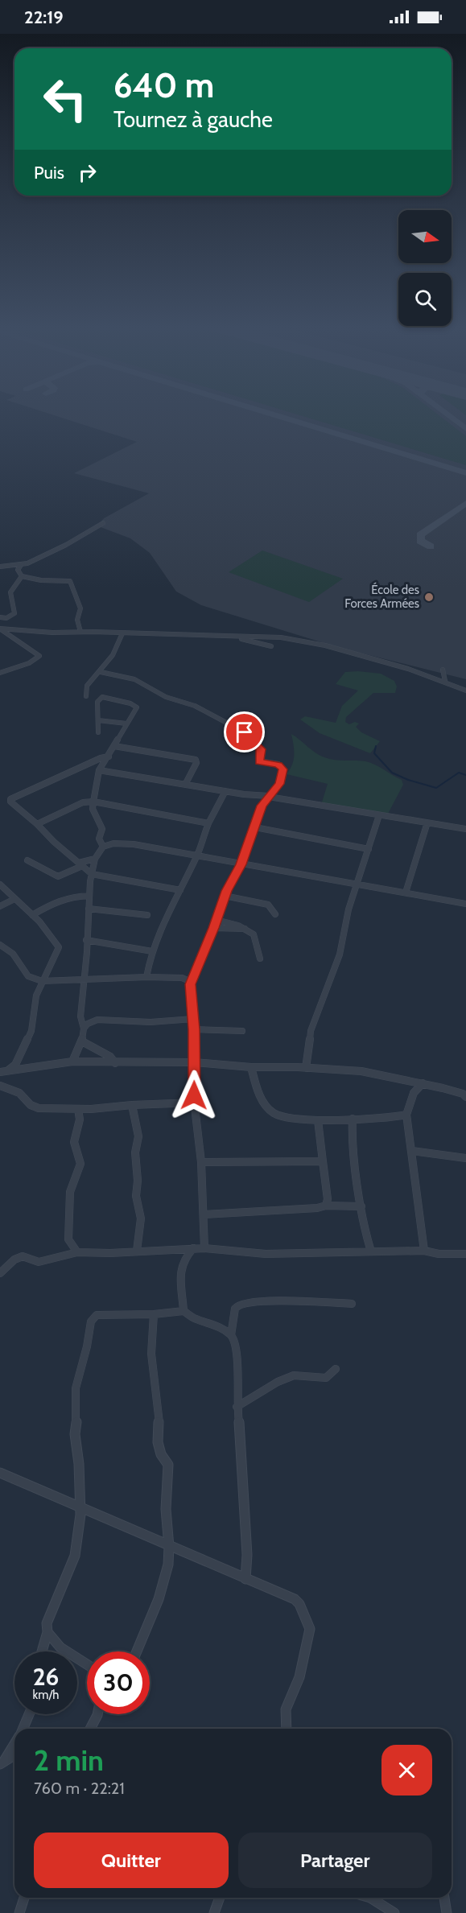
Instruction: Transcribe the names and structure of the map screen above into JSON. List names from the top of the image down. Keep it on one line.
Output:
{"places":["École des Forces Armées"],"north":"right","page":{"status":"22:19","turn":["640 m","Tournez à gauche"],"then":"Puis","speed":"26 km/h","limit":"30","heading":["2 min","760 m · 22:21"],"buttons":["Quitter","Partager"]}}
